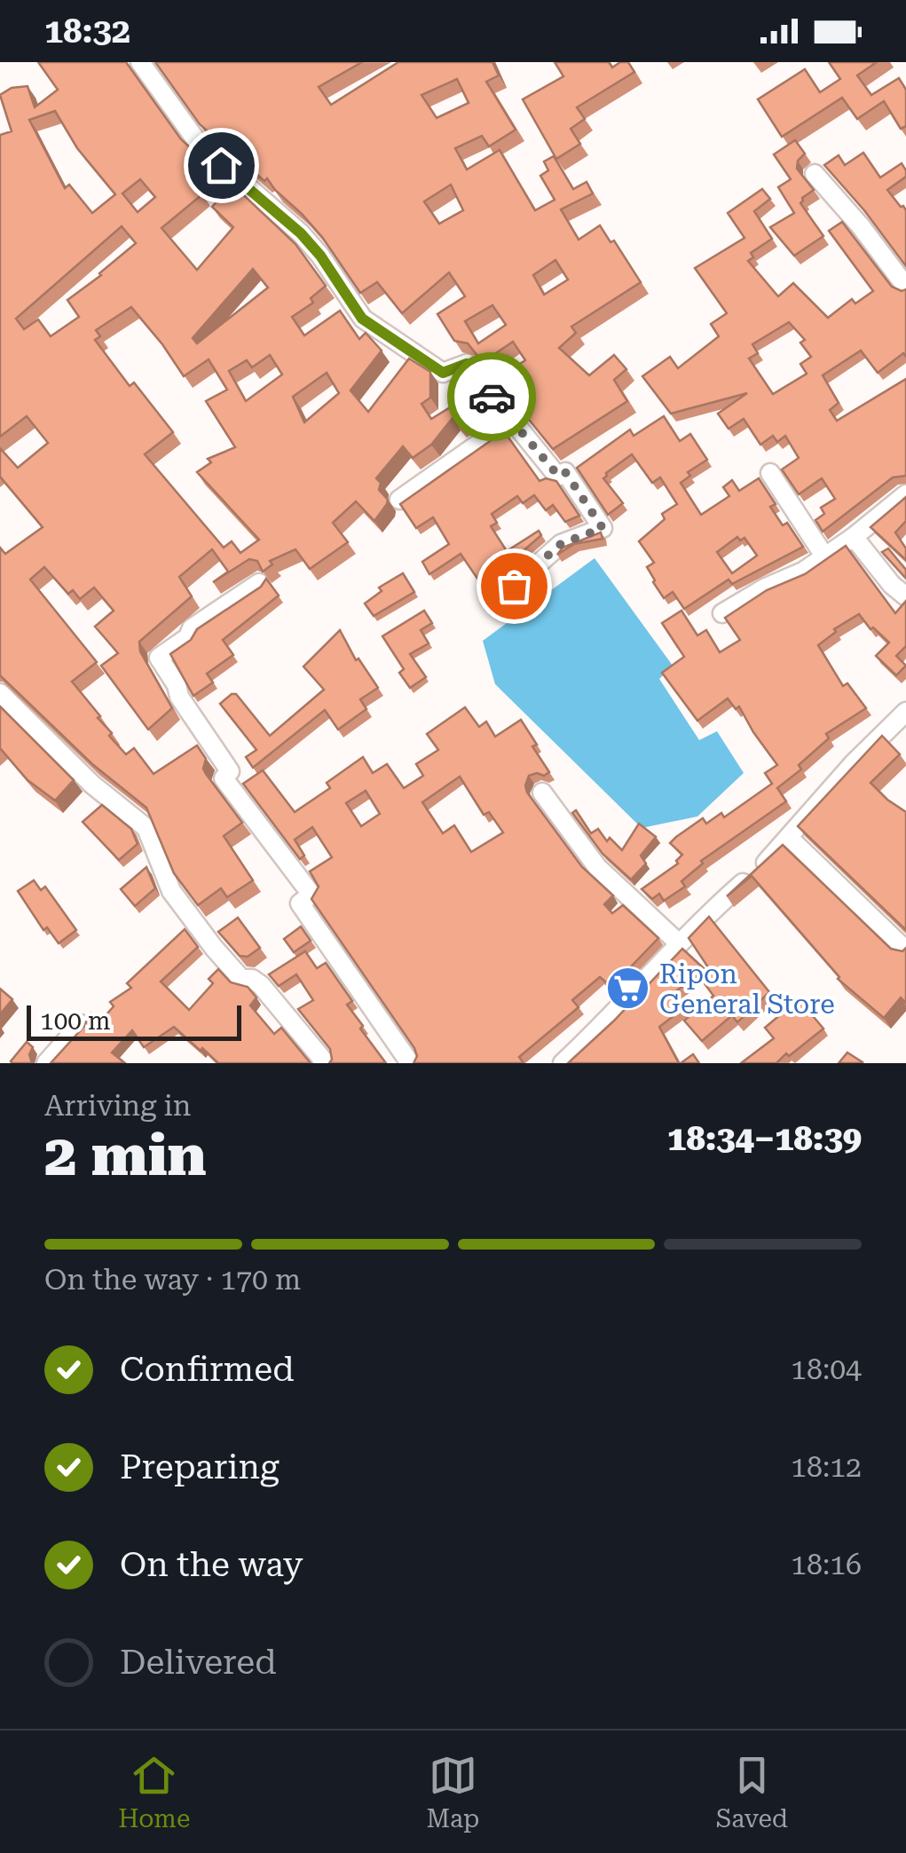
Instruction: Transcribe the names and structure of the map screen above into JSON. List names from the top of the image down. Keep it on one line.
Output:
{"places":{"supermarket":["Ripon General Store"]},"scale_bar":"100 m","page":{"status":"18:32","scale":"100 m","heading":["2 min","Arriving in","18:34–18:39"],"bar":"On the way · 170 m","list":[["Confirmed","18:04"],["Preparing","18:12"],["On the way","18:16"],"Delivered"],"tabs":["Home","Map","Saved"]}}
